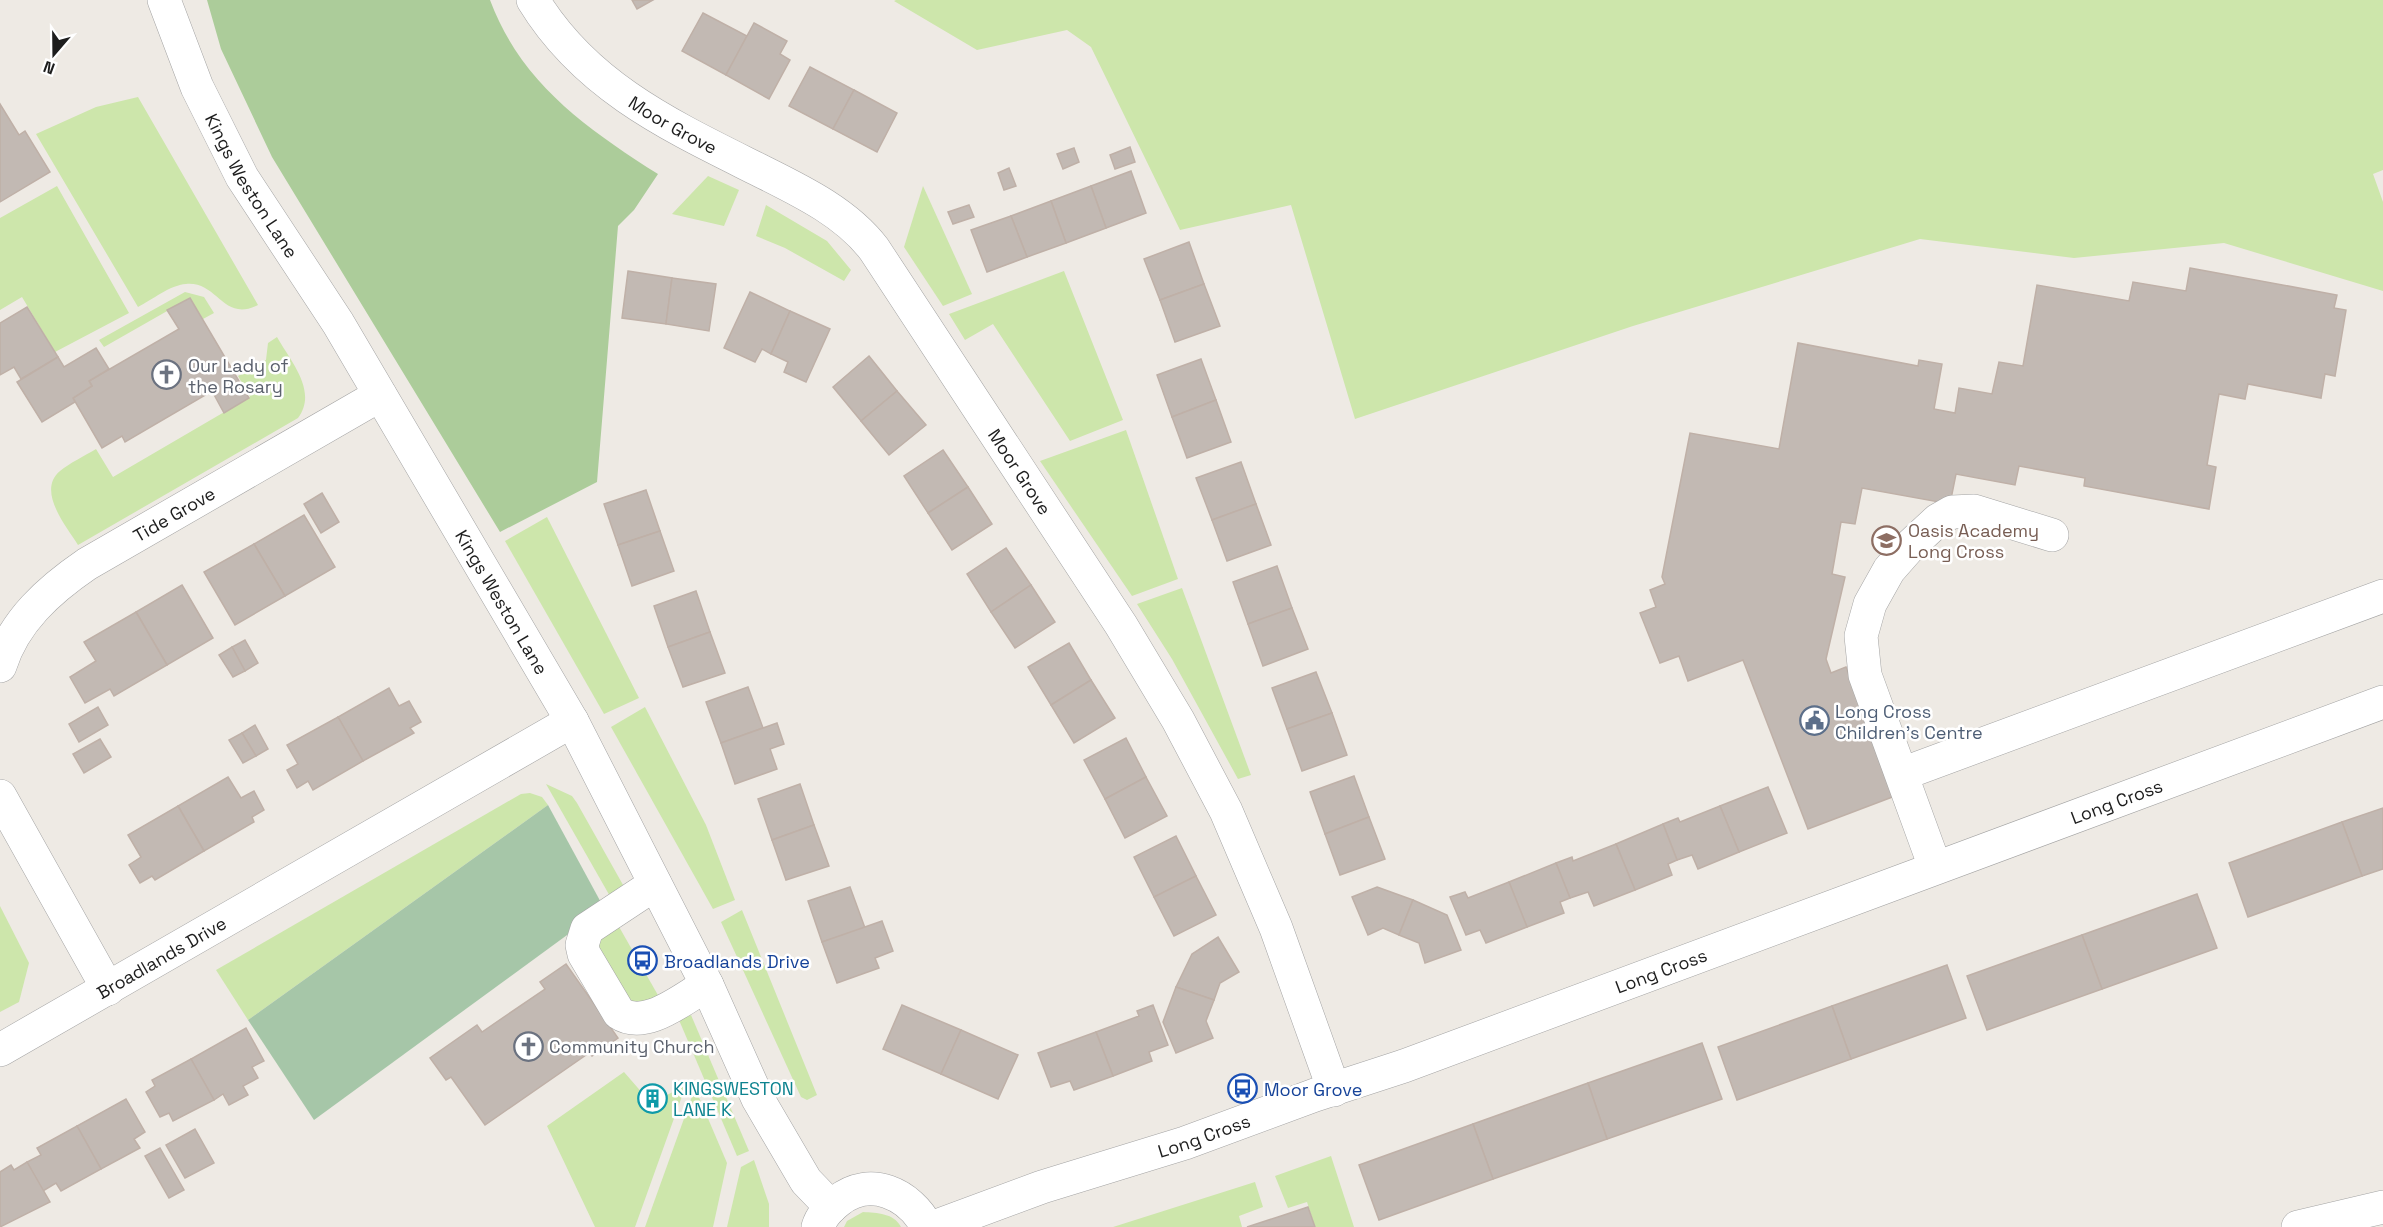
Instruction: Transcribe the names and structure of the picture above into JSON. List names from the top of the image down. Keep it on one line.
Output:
{"streets":{"street":["Moor Grove","Kings Weston Lane","Tide Grove","Long Cross","Broadlands Drive"]},"crossings":[["Moor Grove","Long Cross"],["Kings Weston Lane","Tide Grove"],["Kings Weston Lane","Broadlands Drive"]],"places":{"church":["Our Lady of the Rosary","Community Church"],"school or university":["Oasis Academy Long Cross"],"public building":["Long Cross Children's Centre"],"bus stop":["Broadlands Drive","Moor Grove"],"building":["KINGSWESTON LANE K"]},"north":"bottom"}
